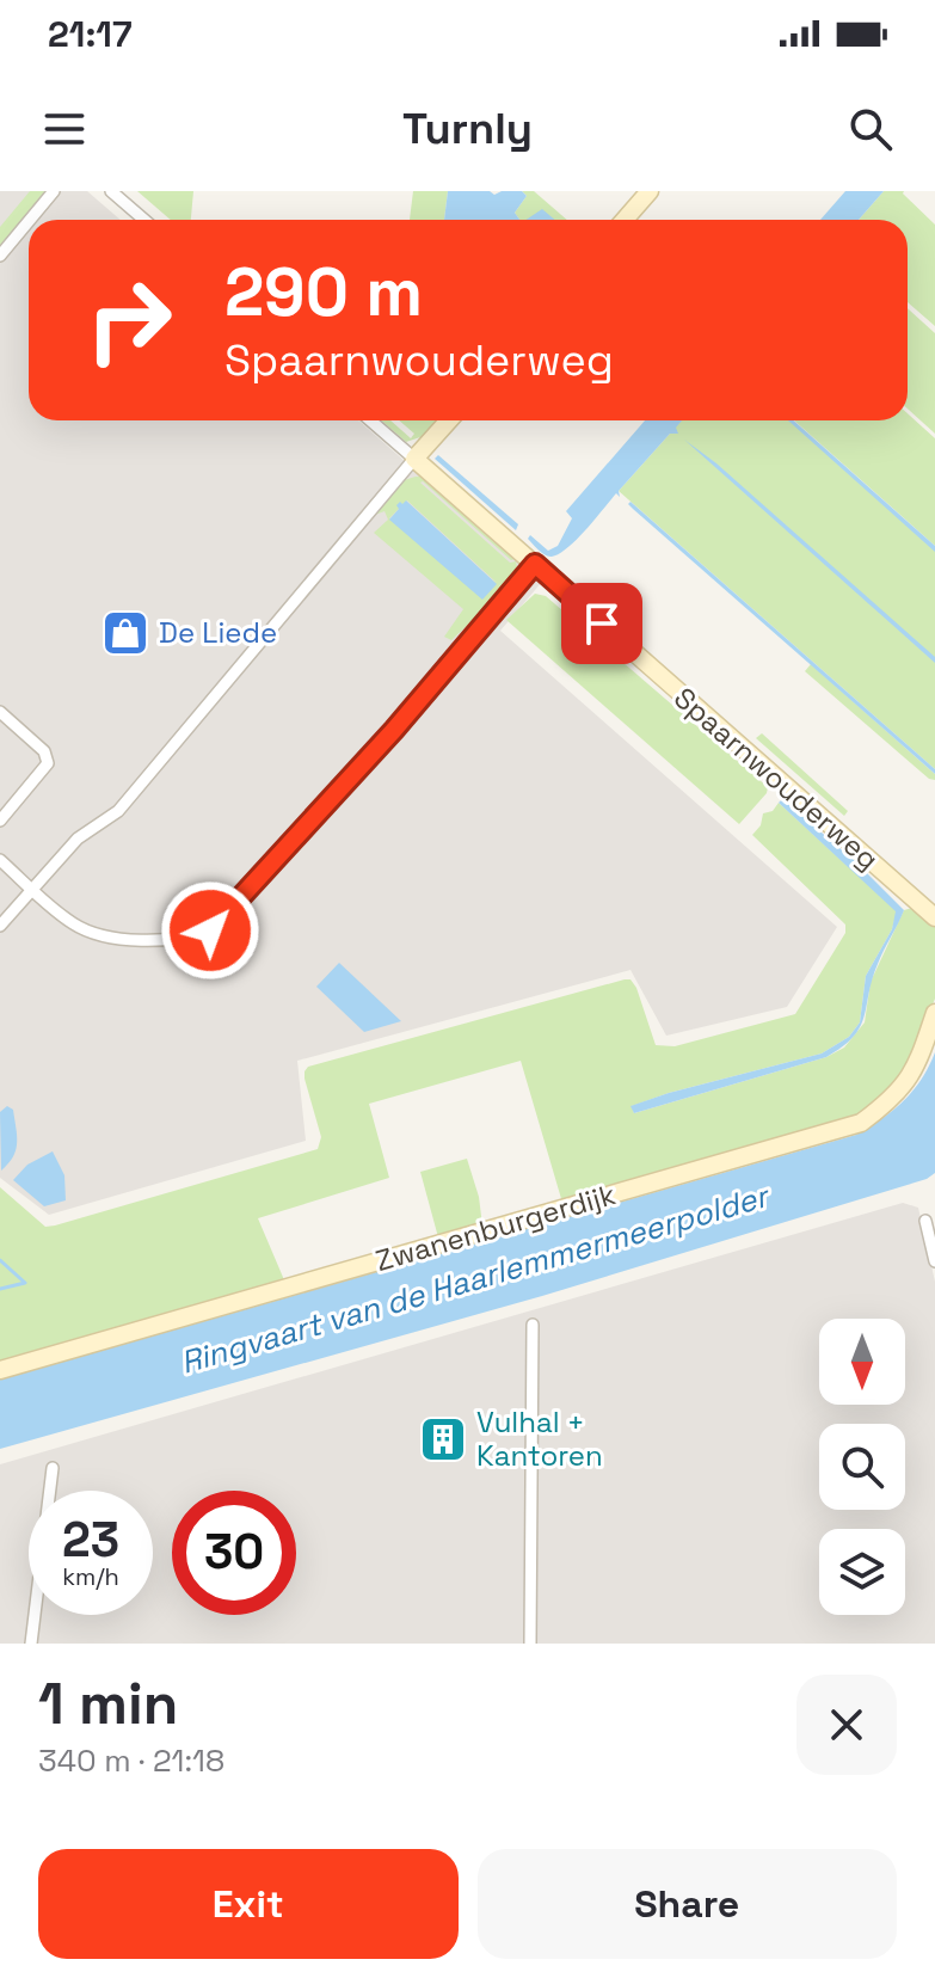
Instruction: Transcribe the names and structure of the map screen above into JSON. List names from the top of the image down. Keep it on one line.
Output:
{"streets":{"street":["Spaarnwouderweg","Zwanenburgerdijk"]},"water":["Ringvaart van de Haarlemmermeerpolder"],"places":{"shop":["De Liede"],"building":["Vulhal + Kantoren"]},"north":"bottom","page":{"status":"21:17","header":"Turnly","turn":["290 m","Spaarnwouderweg"],"speed":"23 km/h","limit":"30","heading":["1 min","340 m · 21:18"],"buttons":["Exit","Share"]}}
